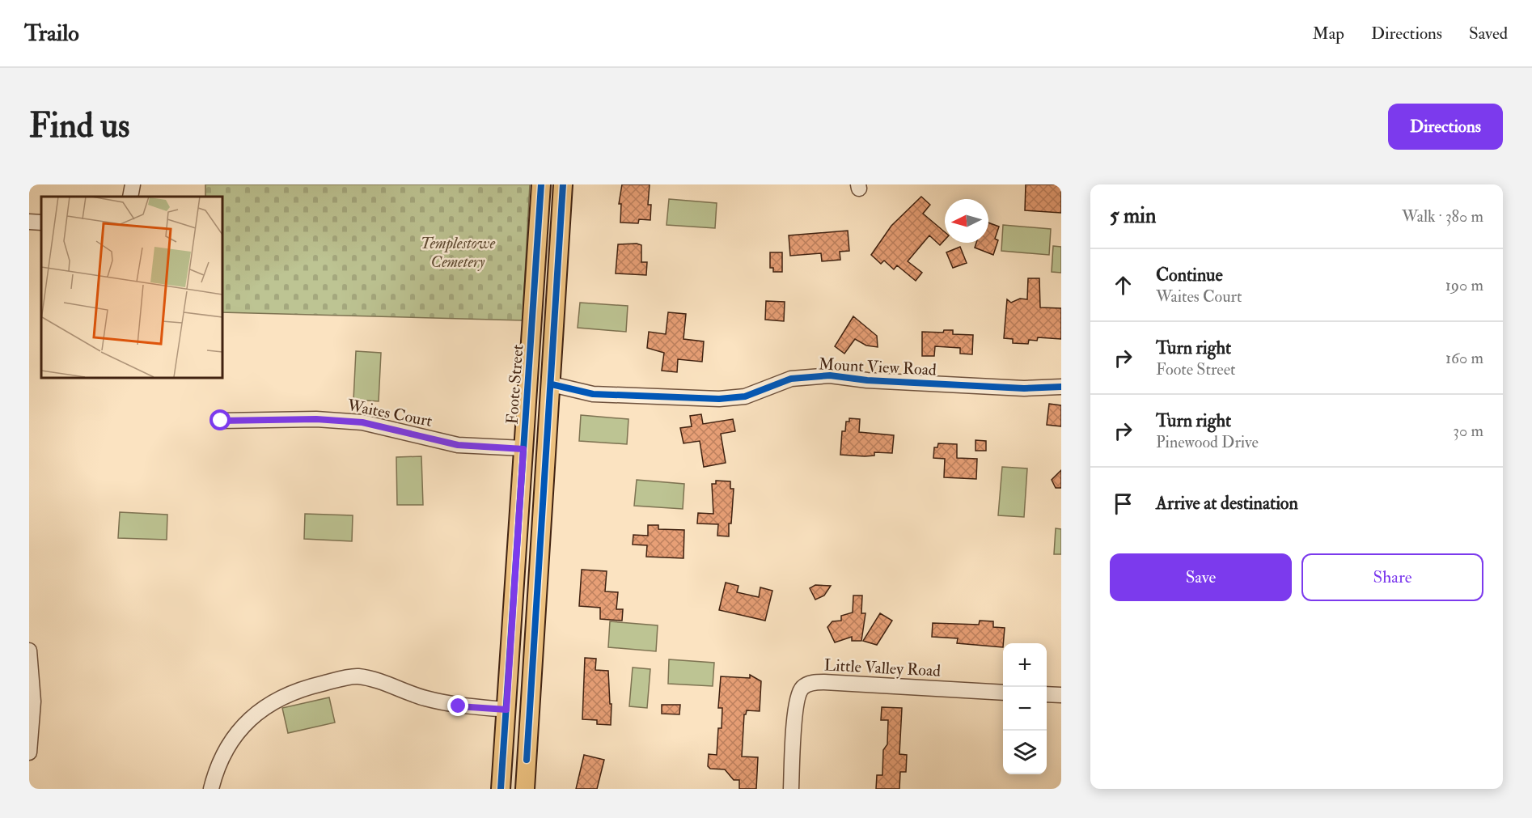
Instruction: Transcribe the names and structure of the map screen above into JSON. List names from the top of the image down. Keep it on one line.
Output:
{"streets":{"main road":["Foote Street"],"street":["Mount View Road","Waites Court","Little Valley Road"]},"crossings":[["Foote Street","Waites Court"]],"parks":["Templestowe Cemetery"],"north":"left","page":{"header":"Trailo","nav":["Map","Directions","Saved"],"buttons":["Directions",["Save","Share"]],"title":"Find us","heading":["5 min","Walk · 380 m"],"list":[["Continue","Waites Court","190 m"],["Turn right","Foote Street","160 m"],["Turn right","Pinewood Drive","30 m"],"Arrive at destination"],"map_buttons":["+","−"]}}
